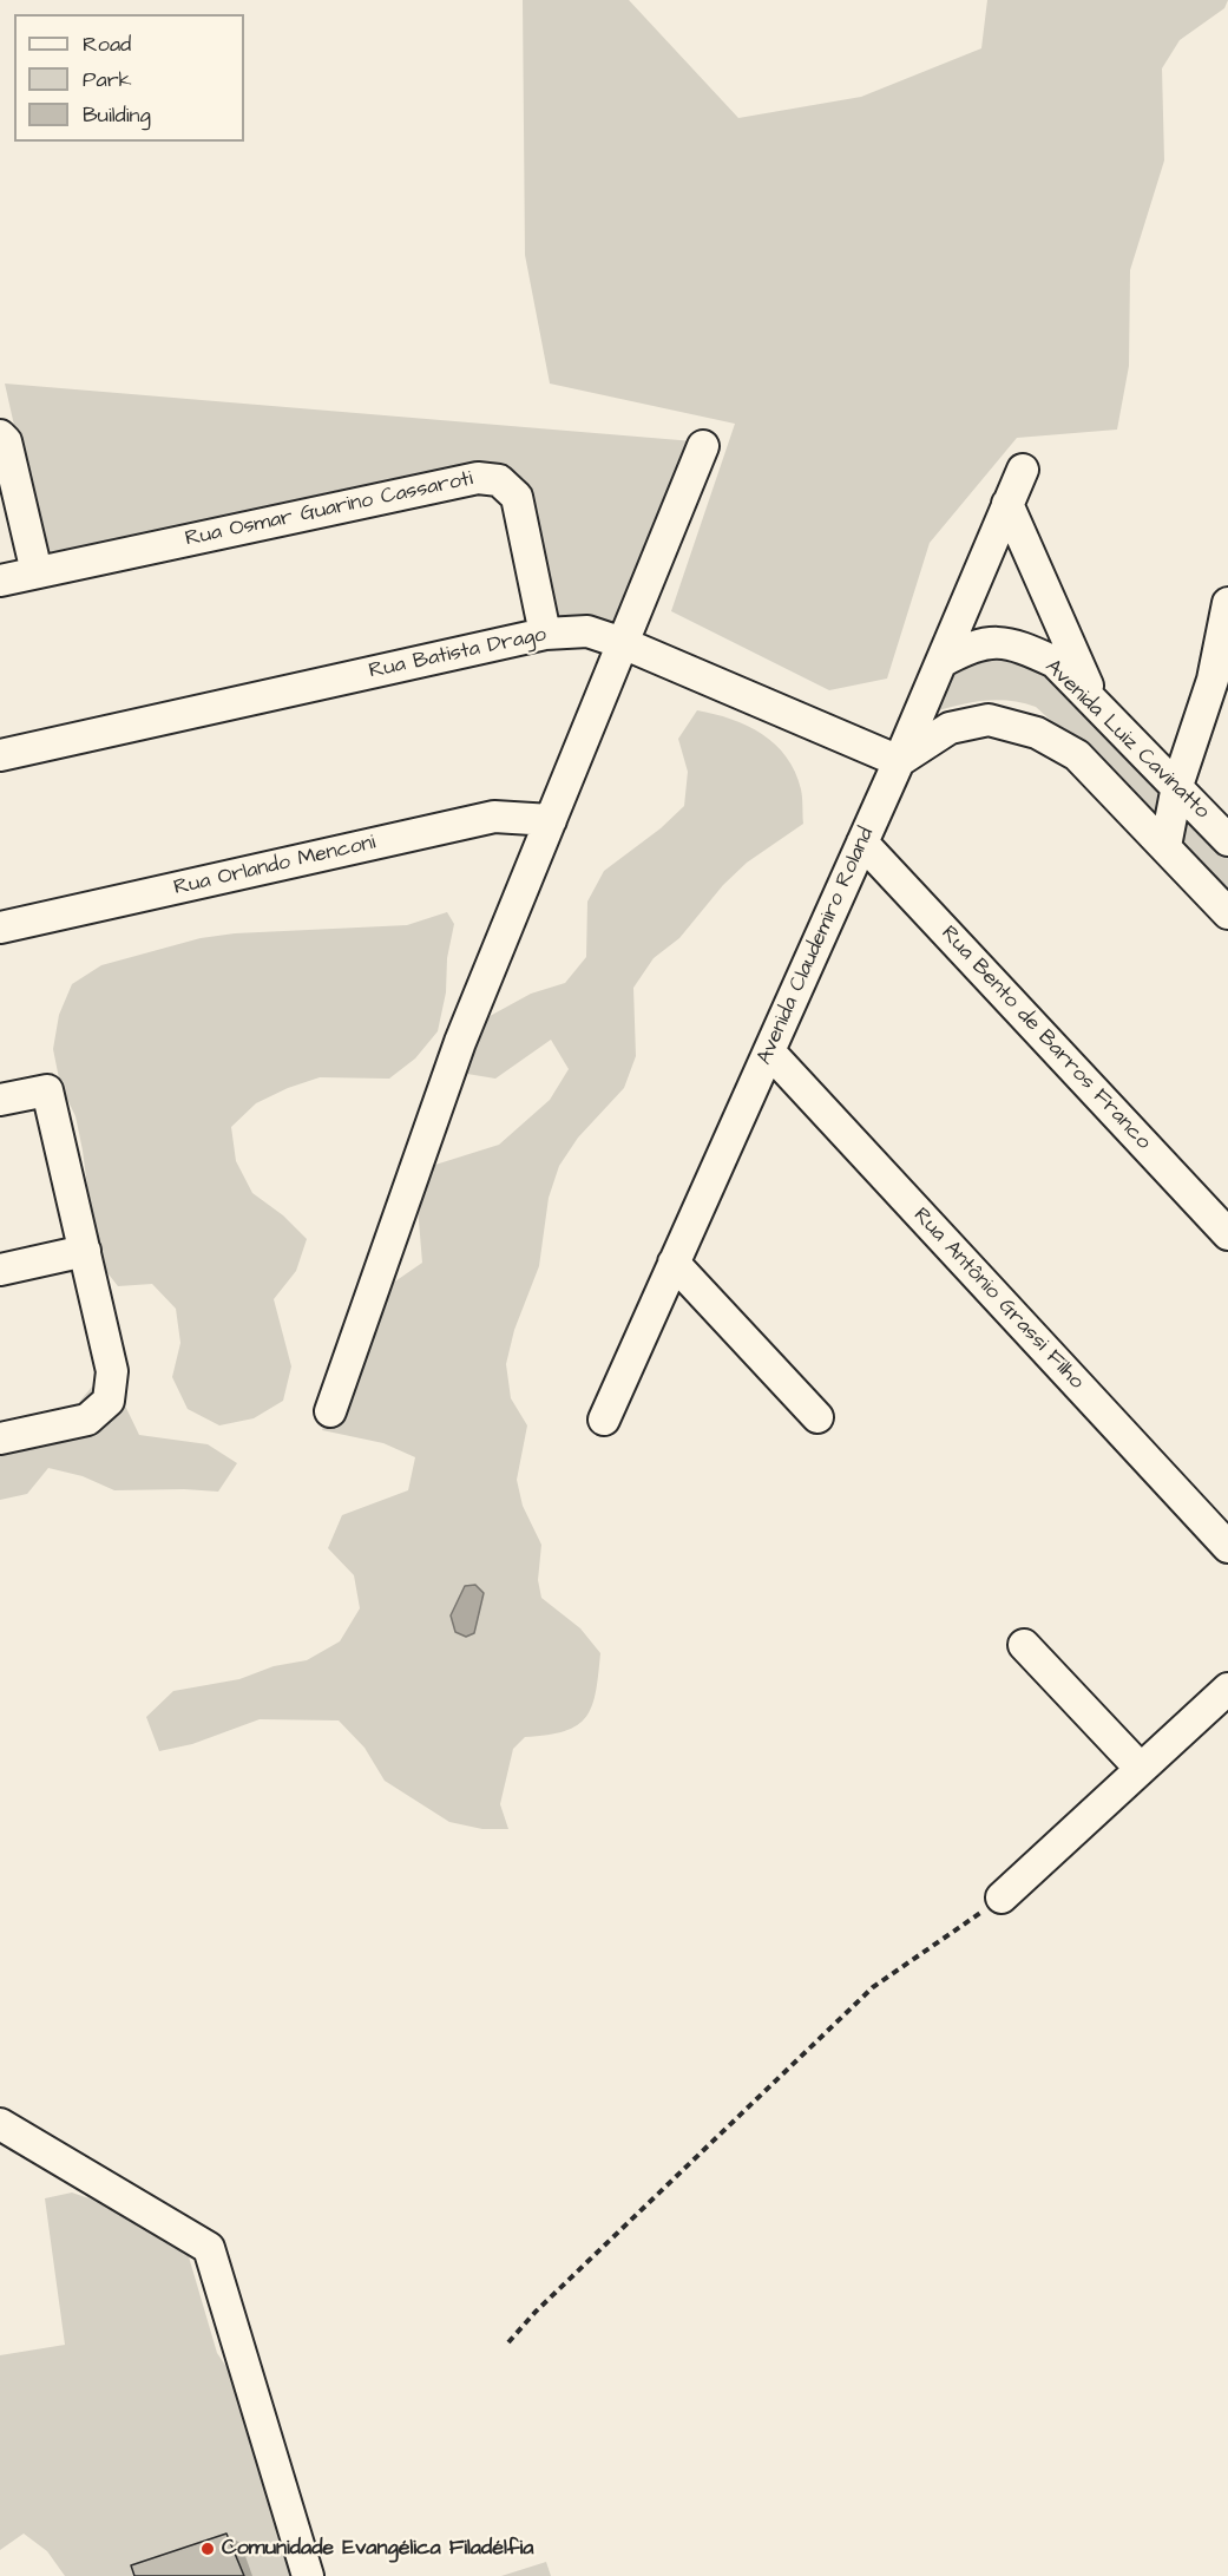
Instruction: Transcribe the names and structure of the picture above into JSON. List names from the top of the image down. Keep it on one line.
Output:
{"streets":{"street":["Rua Osmar Guarino Cassaroti","Rua Batista Drago","Avenida Luiz Cavinatto","Rua Orlando Menconi","Avenida Claudemiro Roland","Rua Bento de Barros Franco","Rua Antônio Grassi Filho"]},"crossings":[["Rua Osmar Guarino Cassaroti","Rua Batista Drago"],["Rua Batista Drago","Avenida Claudemiro Roland"],["Avenida Luiz Cavinatto","Avenida Claudemiro Roland"],["Avenida Claudemiro Roland","Rua Bento de Barros Franco"],["Avenida Claudemiro Roland","Rua Antônio Grassi Filho"]],"places":["Comunidade Evangélica Filadélfia"],"legend":["Road","Park","Building"]}
